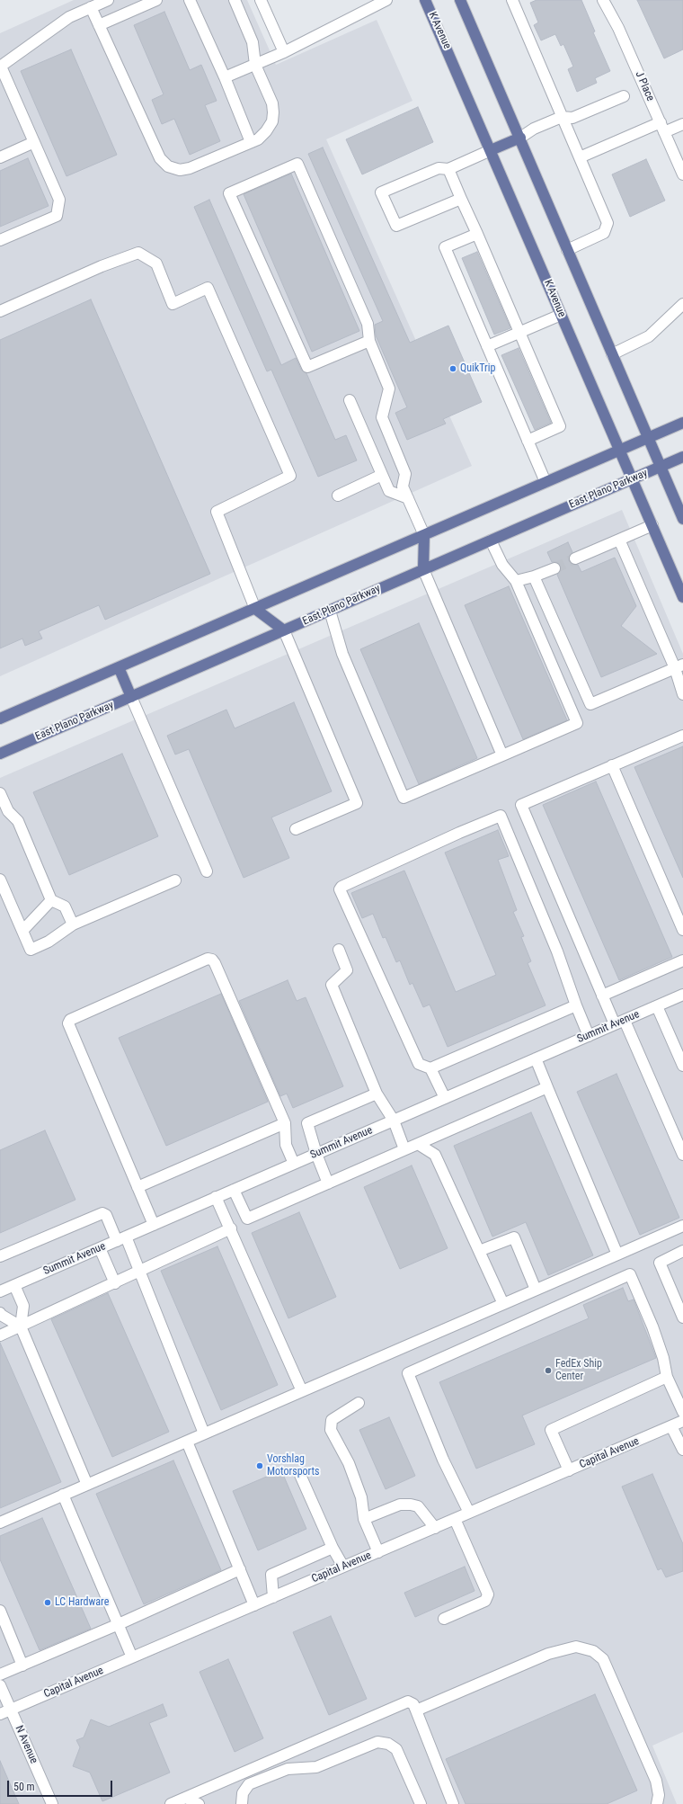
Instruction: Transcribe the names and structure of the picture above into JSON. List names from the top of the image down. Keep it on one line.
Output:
{"streets":{"main road":["K Avenue","East Plano Parkway"],"street":["J Place","Summit Avenue","Capital Avenue","N Avenue"]},"crossings":[["K Avenue","East Plano Parkway"],["Capital Avenue","N Avenue"]],"places":["QuikTrip","FedEx Ship Center","Vorshlag Motorsports","LC Hardware"],"scale_bar":"50 m"}
